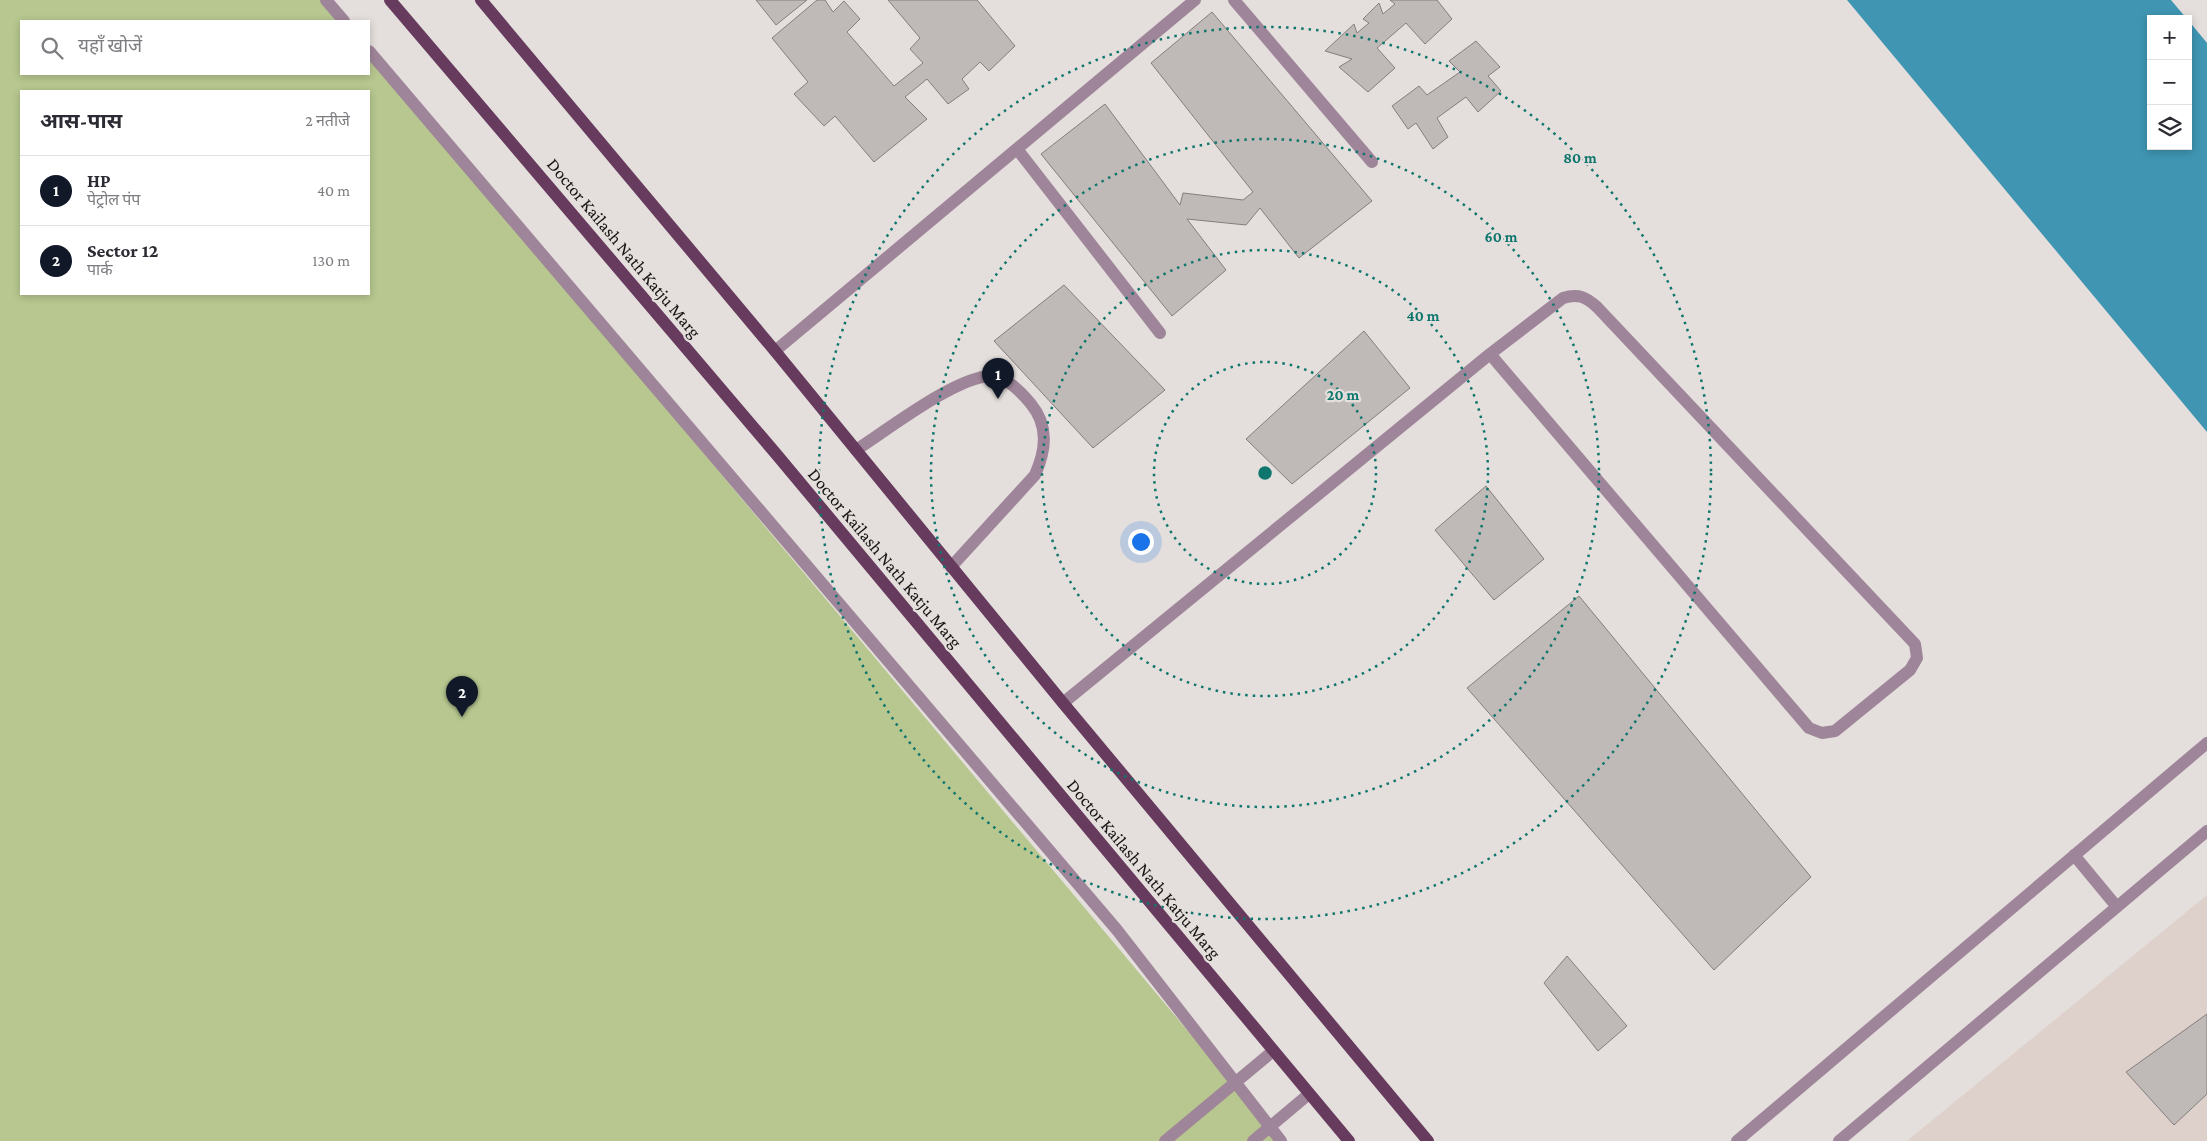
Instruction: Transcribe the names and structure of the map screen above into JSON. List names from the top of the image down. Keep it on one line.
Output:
{"streets":{"main road":["Doctor Kailash Nath Katju Marg"]},"page":{"map_buttons":["+","−"],"search":"यहाँ खोजें","heading":["आस-पास","2 नतीजे"],"list":[{"mark":"1","name":"HP","note":"पेट्रोल पंप","value":"40 m"},{"mark":"2","name":"Sector 12","note":"पार्क","value":"130 m"}],"pins":["1","2"]},"rings":["80 m","60 m","40 m","20 m"]}
